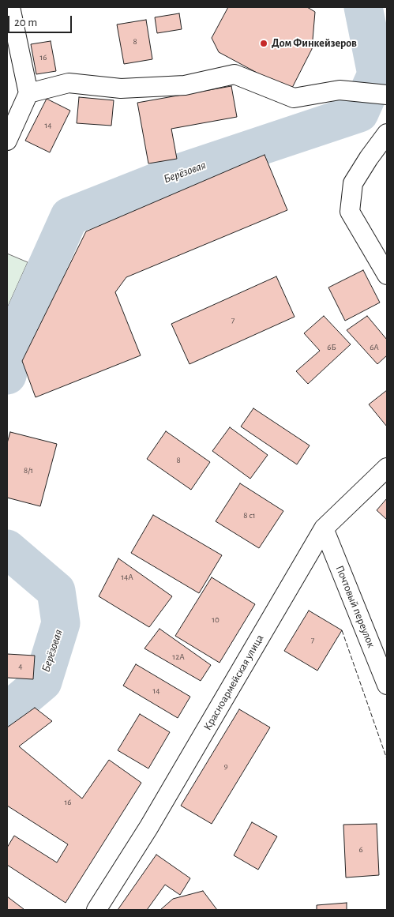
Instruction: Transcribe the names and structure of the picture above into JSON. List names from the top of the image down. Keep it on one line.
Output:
{"streets":{"street":["Почтовый переулок","Красноармейская улица"]},"crossings":[["Почтовый переулок","Красноармейская улица"]],"water":["Берёзовая"],"places":["Дом Финкейзеров"],"house_numbers":["8","16","14","7","6Б","6А","8","8/1","8 с1","14А","10","7","12А","4","14","9","16","6"],"scale_bar":"20 m"}
